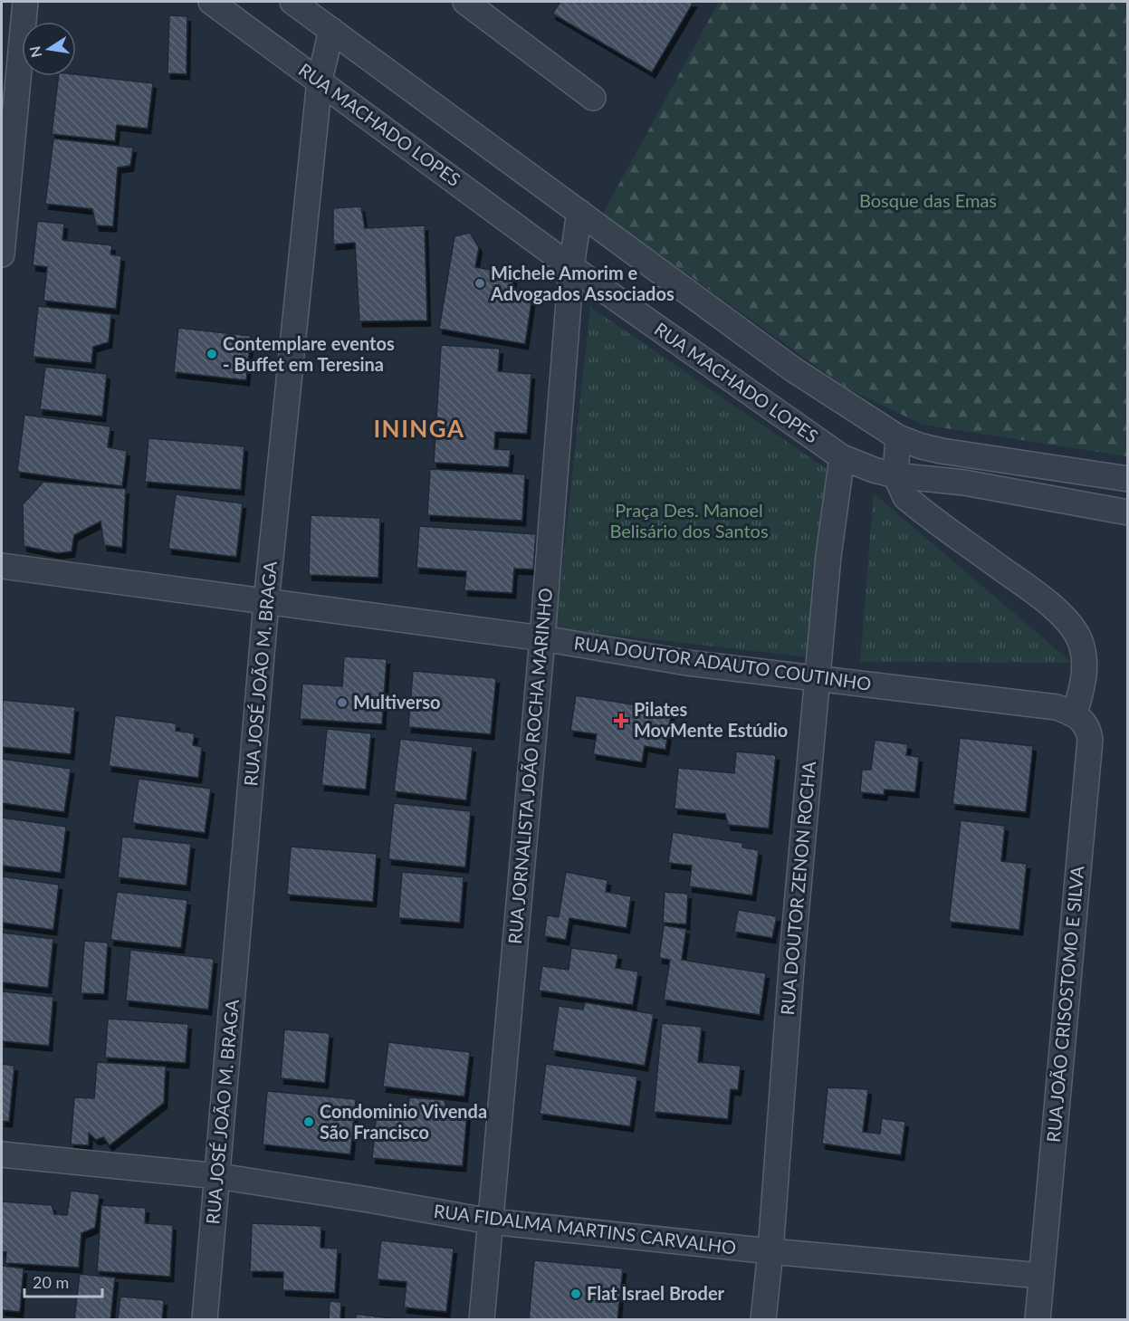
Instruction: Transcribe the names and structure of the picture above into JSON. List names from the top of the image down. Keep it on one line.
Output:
{"streets":{"street":["RUA MACHADO LOPES","RUA DOUTOR ADAUTO COUTINHO","RUA JOSÉ JOÃO M. BRAGA","RUA JORNALISTA JOÃO ROCHA MARINHO","RUA DOUTOR ZENON ROCHA","RUA JOÃO CRISOSTOMO E SILVA","RUA FIDALMA MARTINS CARVALHO"]},"crossings":[["RUA MACHADO LOPES","RUA JOSÉ JOÃO M. BRAGA"],["RUA MACHADO LOPES","RUA JORNALISTA JOÃO ROCHA MARINHO"],["RUA MACHADO LOPES","RUA DOUTOR ZENON ROCHA"],["RUA DOUTOR ADAUTO COUTINHO","RUA JOSÉ JOÃO M. BRAGA"],["RUA DOUTOR ADAUTO COUTINHO","RUA JORNALISTA JOÃO ROCHA MARINHO"],["RUA DOUTOR ADAUTO COUTINHO","RUA DOUTOR ZENON ROCHA"],["RUA DOUTOR ADAUTO COUTINHO","RUA JOÃO CRISOSTOMO E SILVA"],["RUA JOSÉ JOÃO M. BRAGA","RUA FIDALMA MARTINS CARVALHO"],["RUA JORNALISTA JOÃO ROCHA MARINHO","RUA FIDALMA MARTINS CARVALHO"],["RUA DOUTOR ZENON ROCHA","RUA FIDALMA MARTINS CARVALHO"],["RUA JOÃO CRISOSTOMO E SILVA","RUA FIDALMA MARTINS CARVALHO"]],"districts":["ININGA"],"parks":["Bosque das Emas","Praça Des. Manoel Belisário dos Santos"],"places":{"other":["Michele Amorim e Advogados Associados","Contemplare eventos - Buffet em Teresina","Multiverso","Condominio Vivenda São Francisco","Flat Israel Broder"],"health":["Pilates MovMente Estúdio"]},"scale_bar":"20 m","north":"left"}
